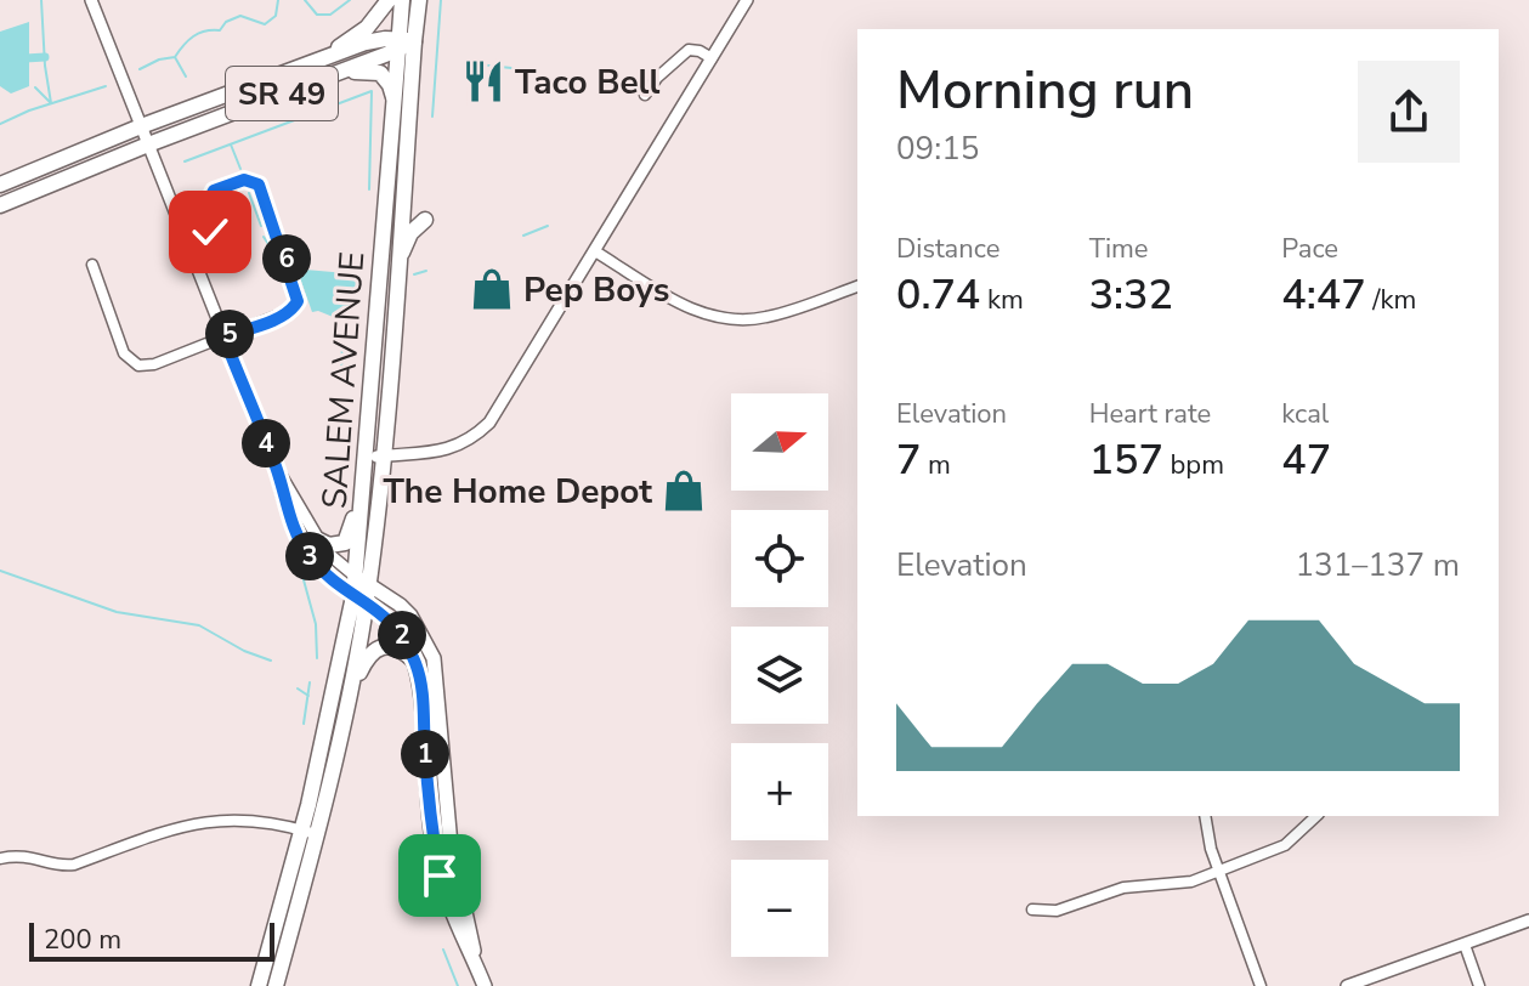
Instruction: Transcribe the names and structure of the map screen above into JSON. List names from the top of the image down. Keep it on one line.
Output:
{"streets":{"main road":["SR 49","SALEM AVENUE"]},"crossings":[["SR 49","SALEM AVENUE"]],"places":{"restaurant":["Taco Bell"],"shop":["Pep Boys","The Home Depot"]},"scale_bar":"200 m","north":"right","page":{"heading":["Morning run","09:15"],"stats":[["Distance","0.74 km"],["Time","3:32"],["Pace","4:47 /km"],["Elevation","7 m"],["Heart rate","157 bpm"],["kcal","47"]],"pins":["6","5","4","3","2","1"],"map_buttons":["+","−"],"chart":["Elevation","131–137 m"],"scale":"200 m"}}
